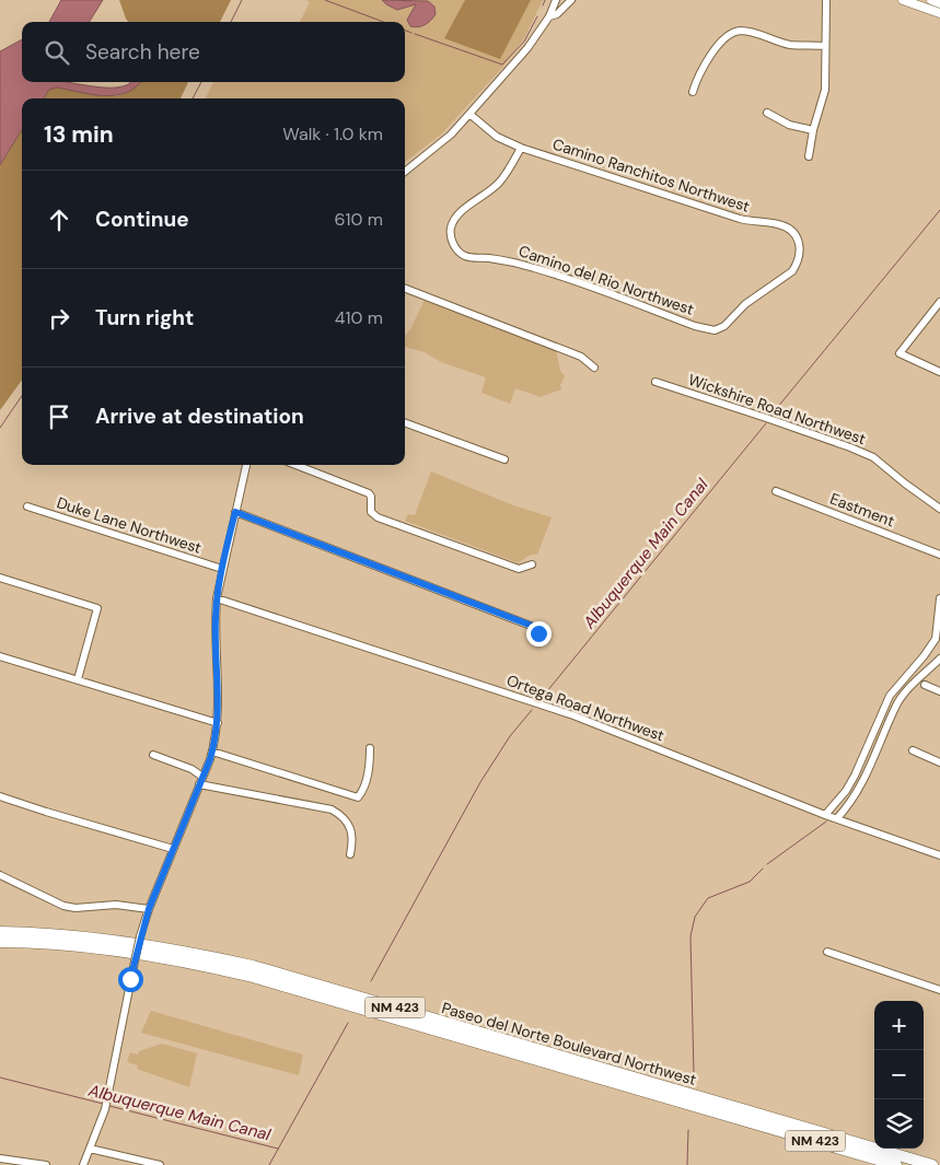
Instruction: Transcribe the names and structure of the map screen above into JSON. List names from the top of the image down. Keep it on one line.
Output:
{"streets":{"highway":["NM 423","Paseo del Norte Boulevard Northwest"],"street":["Camino Ranchitos Northwest","Camino del Rio Northwest","Wickshire Road Northwest","Eastment","Duke Lane Northwest","Ortega Road Northwest"]},"crossings":[["Camino Ranchitos Northwest","Camino del Rio Northwest"]],"water":["Albuquerque Main Canal"],"page":{"search":"Search here","heading":["13 min","Walk · 1.0 km"],"list":[["Continue","610 m"],["Turn right","410 m"],"Arrive at destination"],"map_buttons":["+","−"]}}
